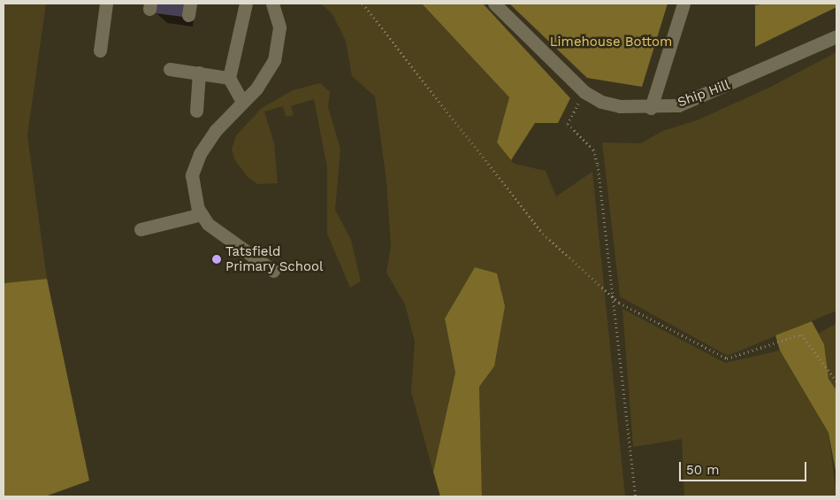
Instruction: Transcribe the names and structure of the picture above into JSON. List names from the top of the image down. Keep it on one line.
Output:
{"streets":{"street":["Ship Hill"]},"parks":["Limehouse Bottom"],"places":["Tatsfield Primary School"],"scale_bar":"50 m"}
